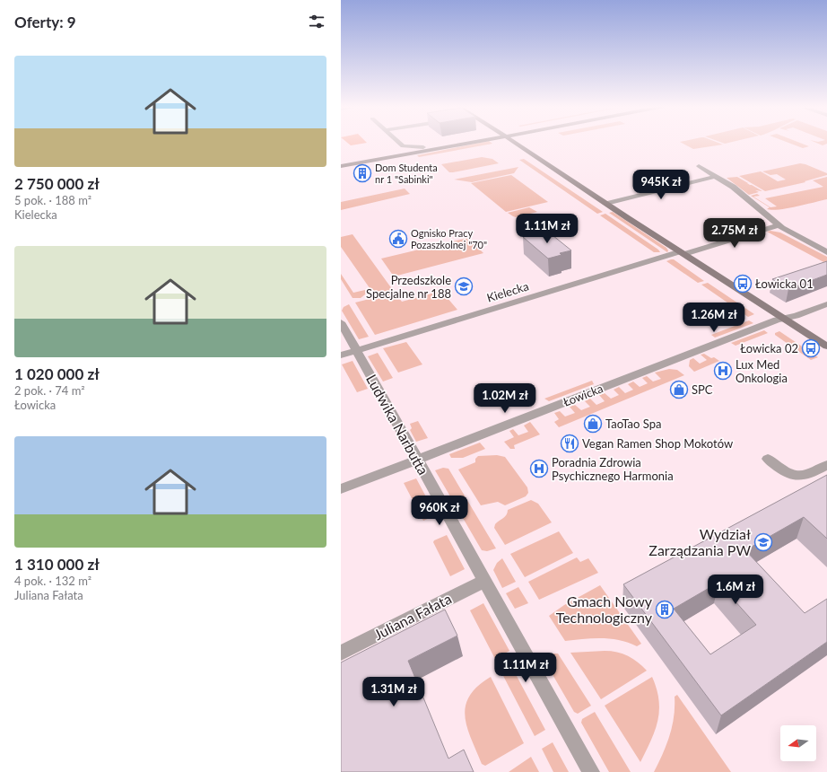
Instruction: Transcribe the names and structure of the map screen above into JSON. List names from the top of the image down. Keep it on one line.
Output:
{"streets":{"street":["Kielecka","Łowicka","Ludwika Narbutta","Juliana Fałata"]},"crossings":[["Kielecka","Ludwika Narbutta"],["Łowicka","Ludwika Narbutta"],["Ludwika Narbutta","Juliana Fałata"]],"places":{"building":["Dom Studenta nr 1 \"Sabinki\"","Gmach Nowy Technologiczny"],"public building":["Ognisko Pracy Pozaszkolnej \"70\""],"bus stop":["Łowicka 01","Łowicka 02"],"school or university":["Przedszkole Specjalne nr 188","Wydział Zarządzania PW"],"hospital":["Lux Med Onkologia","Poradnia Zdrowia Psychicznego Harmonia"],"shop":["SPC","TaoTao Spa"],"restaurant":["Vegan Ramen Shop Mokotów"]},"north":"left","page":{"heading":"Oferty: 9","list":[{"name":"2 750 000 zł","note":"5 pok. · 188 m² · Kielecka"},{"name":"1 020 000 zł","note":"2 pok. · 74 m² · Łowicka"},{"name":"1 310 000 zł","note":"4 pok. · 132 m² · Juliana Fałata"}],"price":["945K zł","1.11M zł","2.75M zł","1.26M zł","1.02M zł","960K zł","1.6M zł","1.11M zł","1.31M zł"]}}
